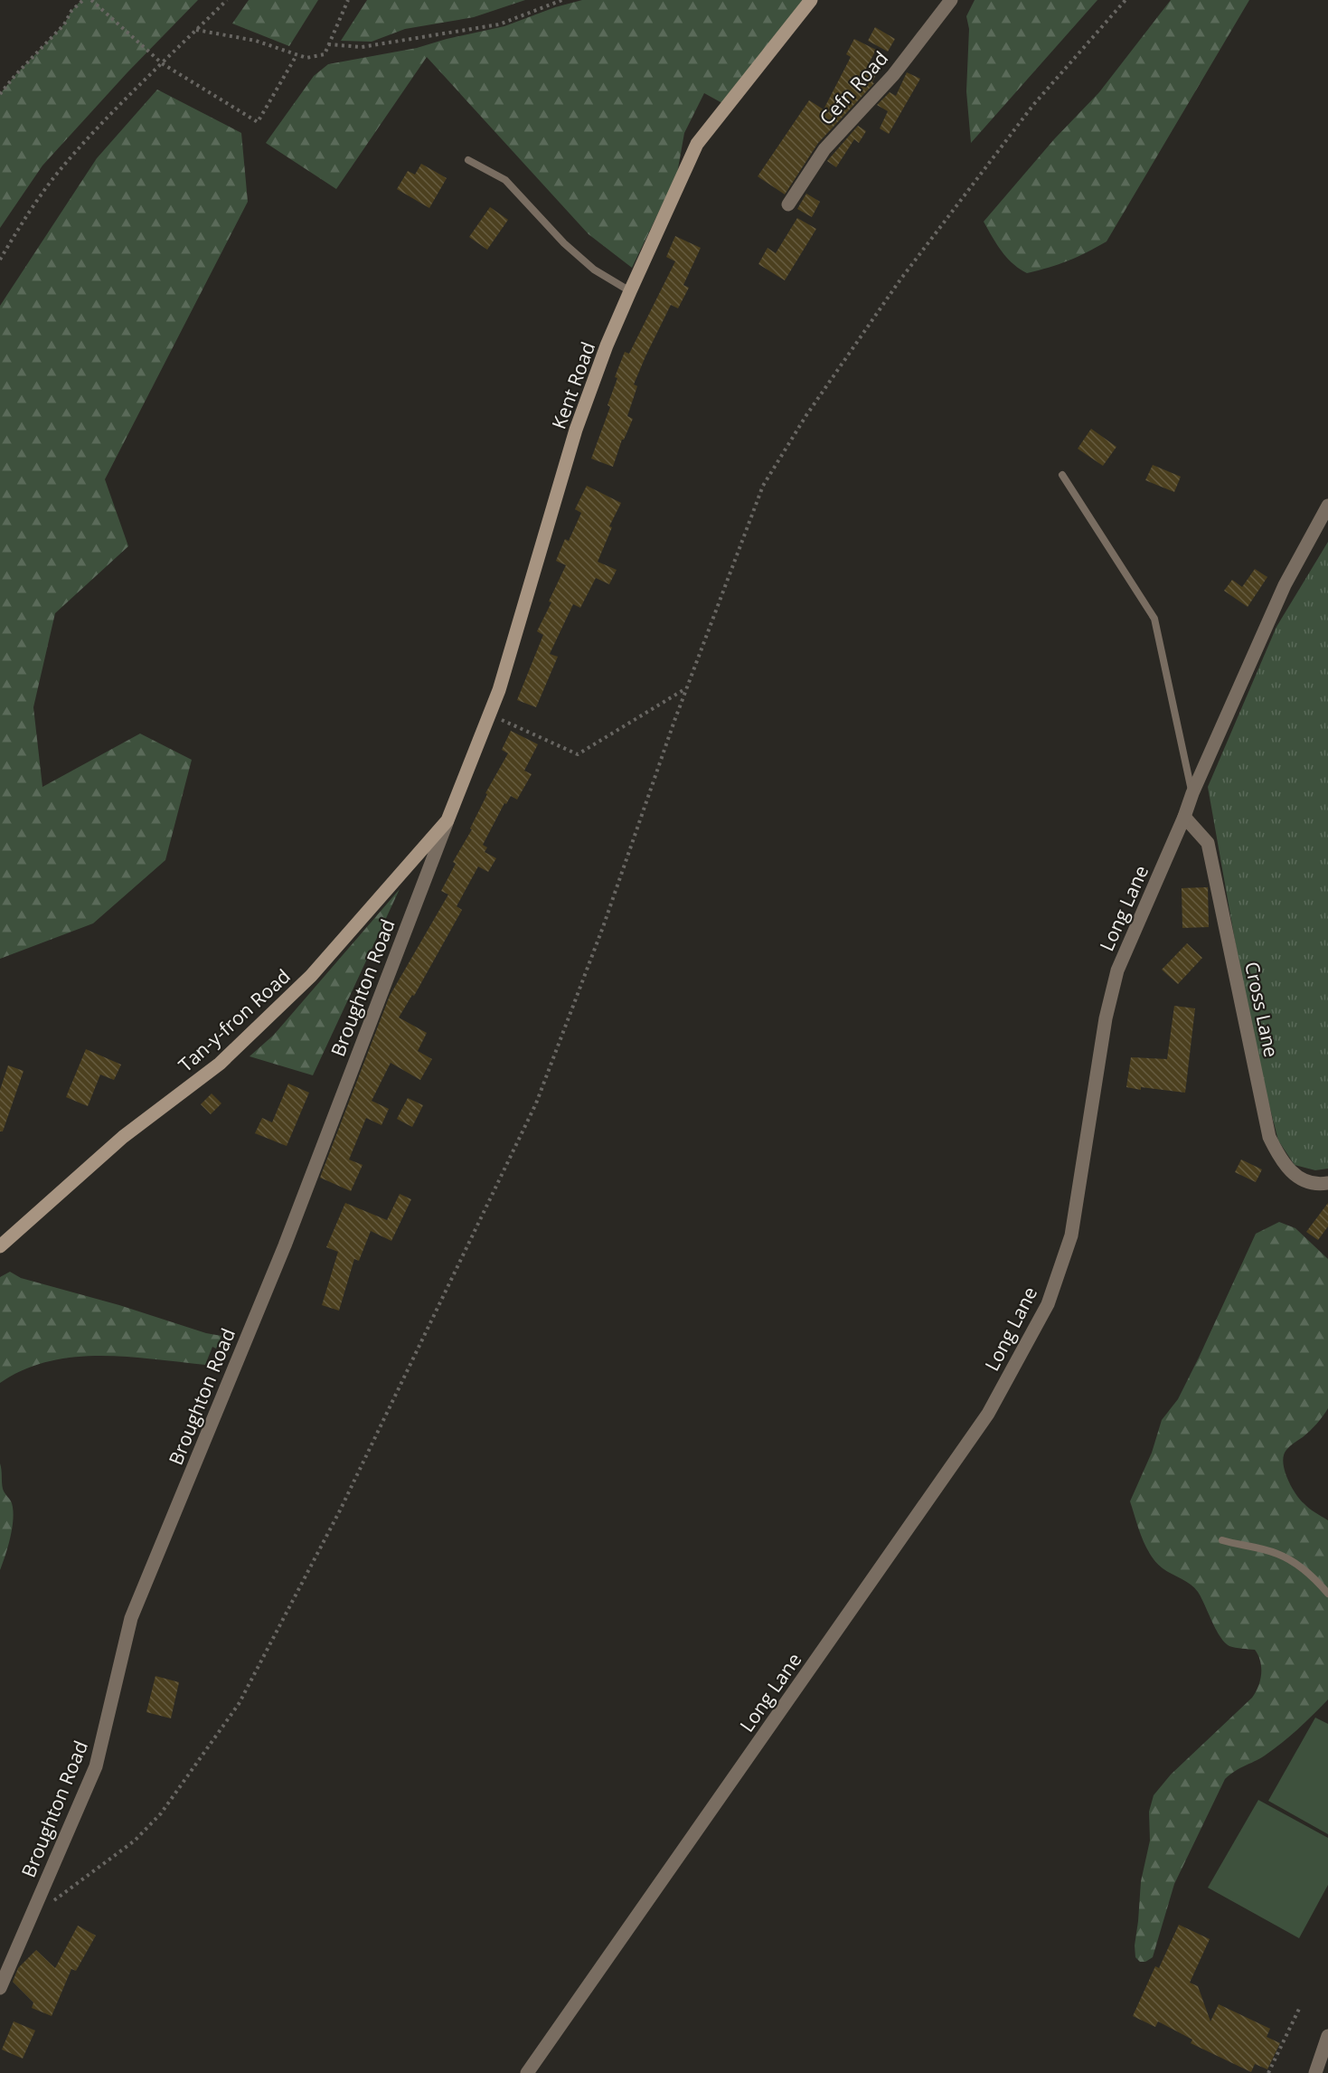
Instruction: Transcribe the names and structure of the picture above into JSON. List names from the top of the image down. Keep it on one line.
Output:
{"streets":{"main road":["Kent Road","Tan-y-fron Road"],"street":["Cefn Road","Long Lane","Broughton Road","Cross Lane"]},"crossings":[["Kent Road","Broughton Road"],["Kent Road","Tan-y-fron Road"],["Long Lane","Cross Lane"],["Broughton Road","Tan-y-fron Road"]]}
